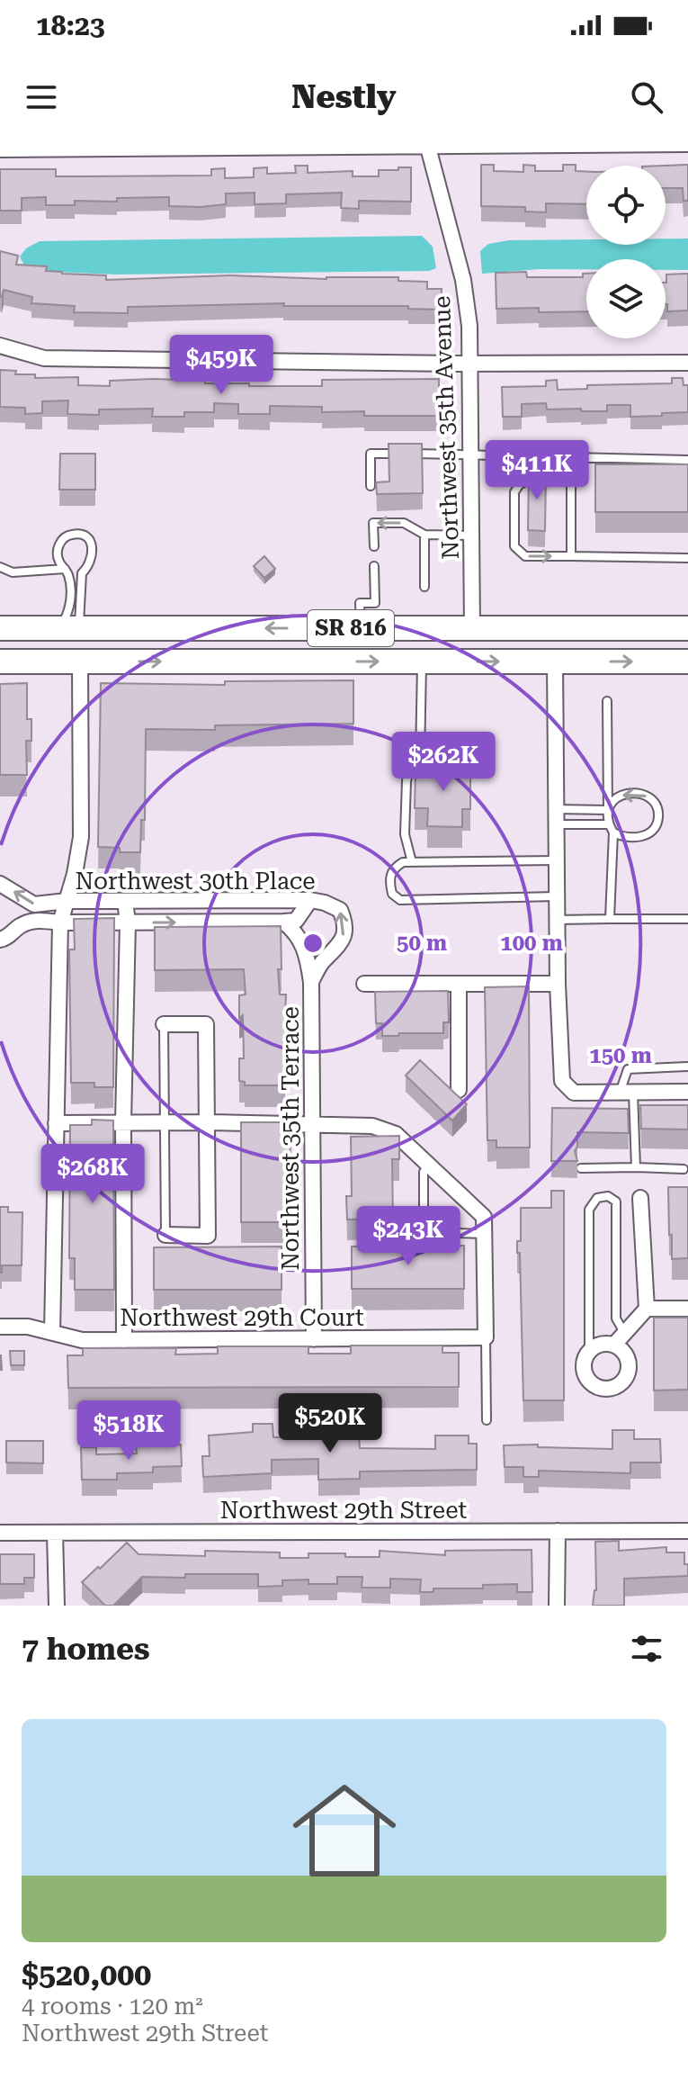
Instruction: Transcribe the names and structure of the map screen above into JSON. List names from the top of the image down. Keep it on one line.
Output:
{"streets":{"main road":["SR 816"],"street":["Northwest 35th Avenue","Northwest 30th Place","Northwest 35th Terrace","Northwest 29th Court","Northwest 29th Street"]},"crossings":[["Northwest 35th Avenue","SR 816"],["Northwest 30th Place","Northwest 35th Terrace"],["Northwest 35th Terrace","Northwest 29th Court"]],"page":{"status":"18:23","header":"Nestly","price":["$459K","$411K","$262K","$268K","$243K","$520K","$518K"],"heading":"7 homes","list":[{"name":"$520,000","note":"4 rooms · 120 m² · Northwest 29th Street"}]},"rings":["50 m","100 m","150 m"]}
